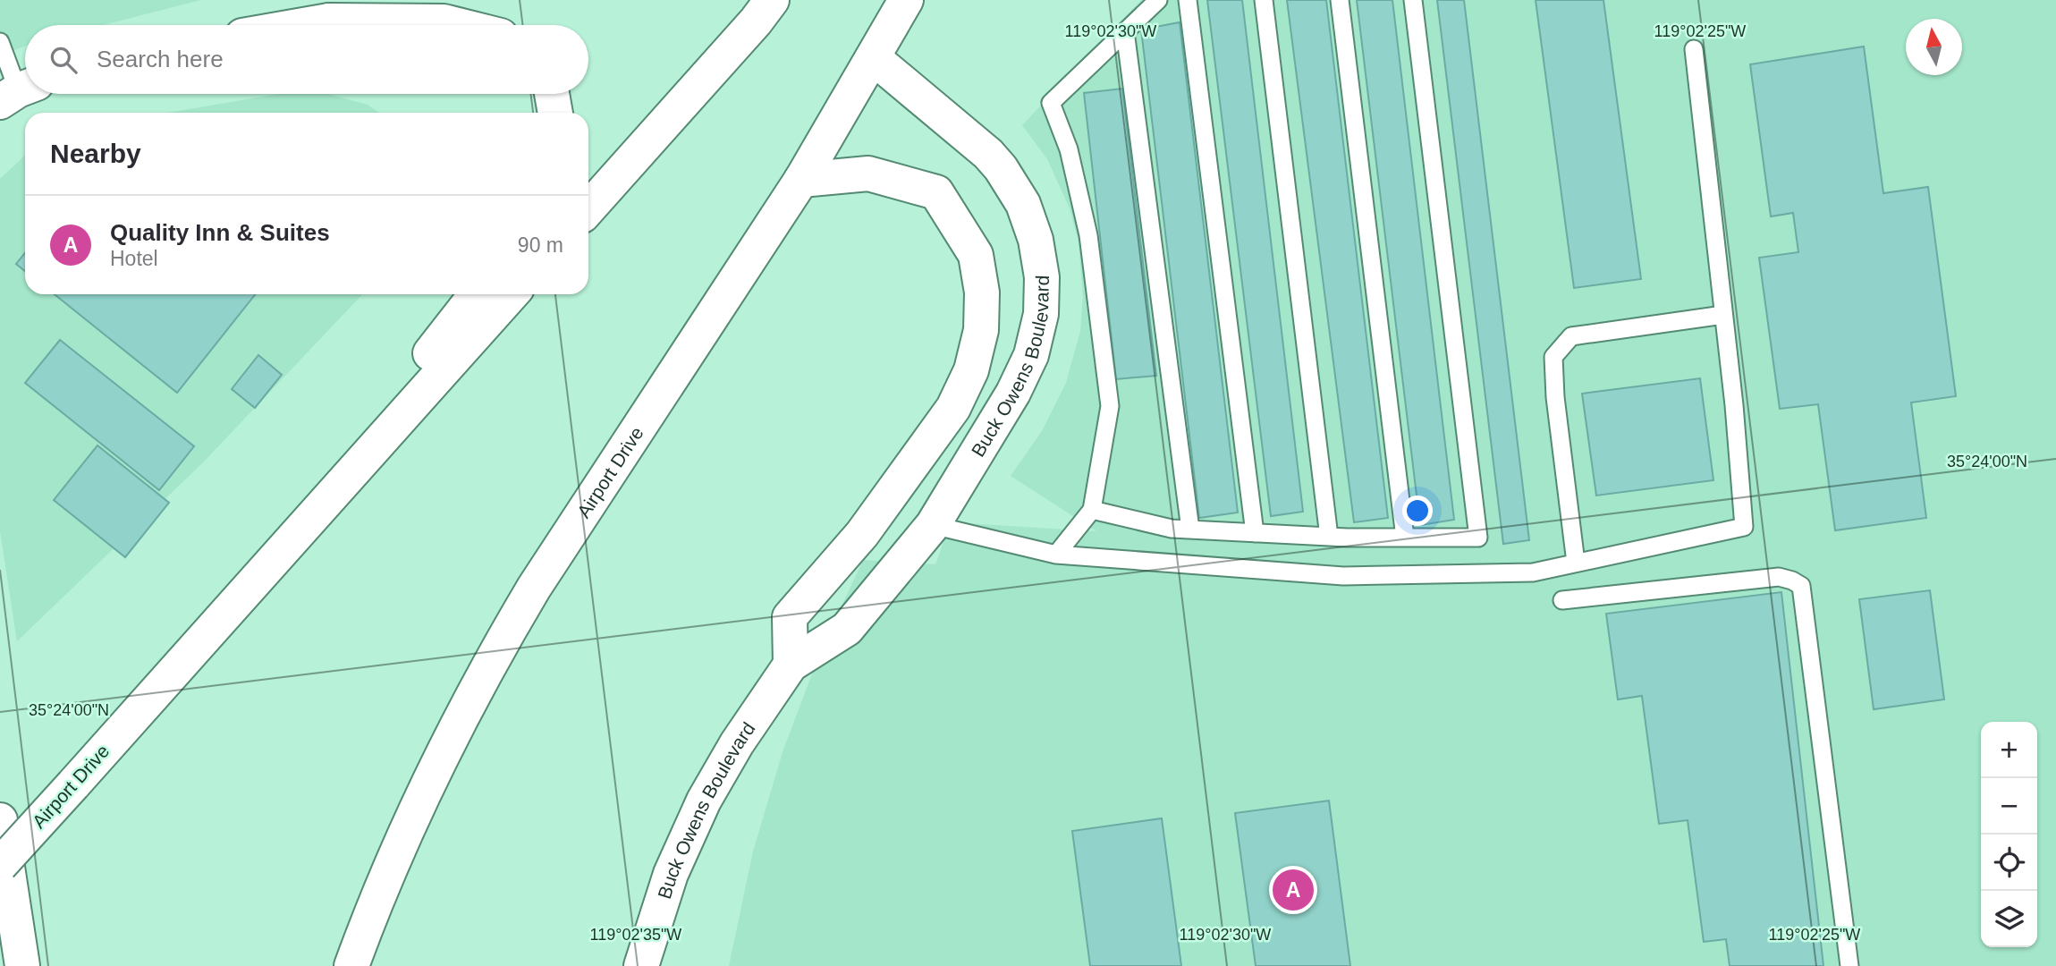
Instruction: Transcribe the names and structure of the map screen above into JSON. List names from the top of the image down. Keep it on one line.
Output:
{"streets":{"main road":["Buck Owens Boulevard","Airport Drive"]},"crossings":[["Buck Owens Boulevard","Airport Drive"]],"north":"top","page":{"search":"Search here","heading":"Nearby","list":[{"mark":"A","name":"Quality Inn & Suites","note":"Hotel","value":"90 m"}],"map_buttons":["+","−"],"pins":"A"},"coordinates":["119°02'30\"W","119°02'25\"W","35°24'00\"N","119°02'35\"W"]}
